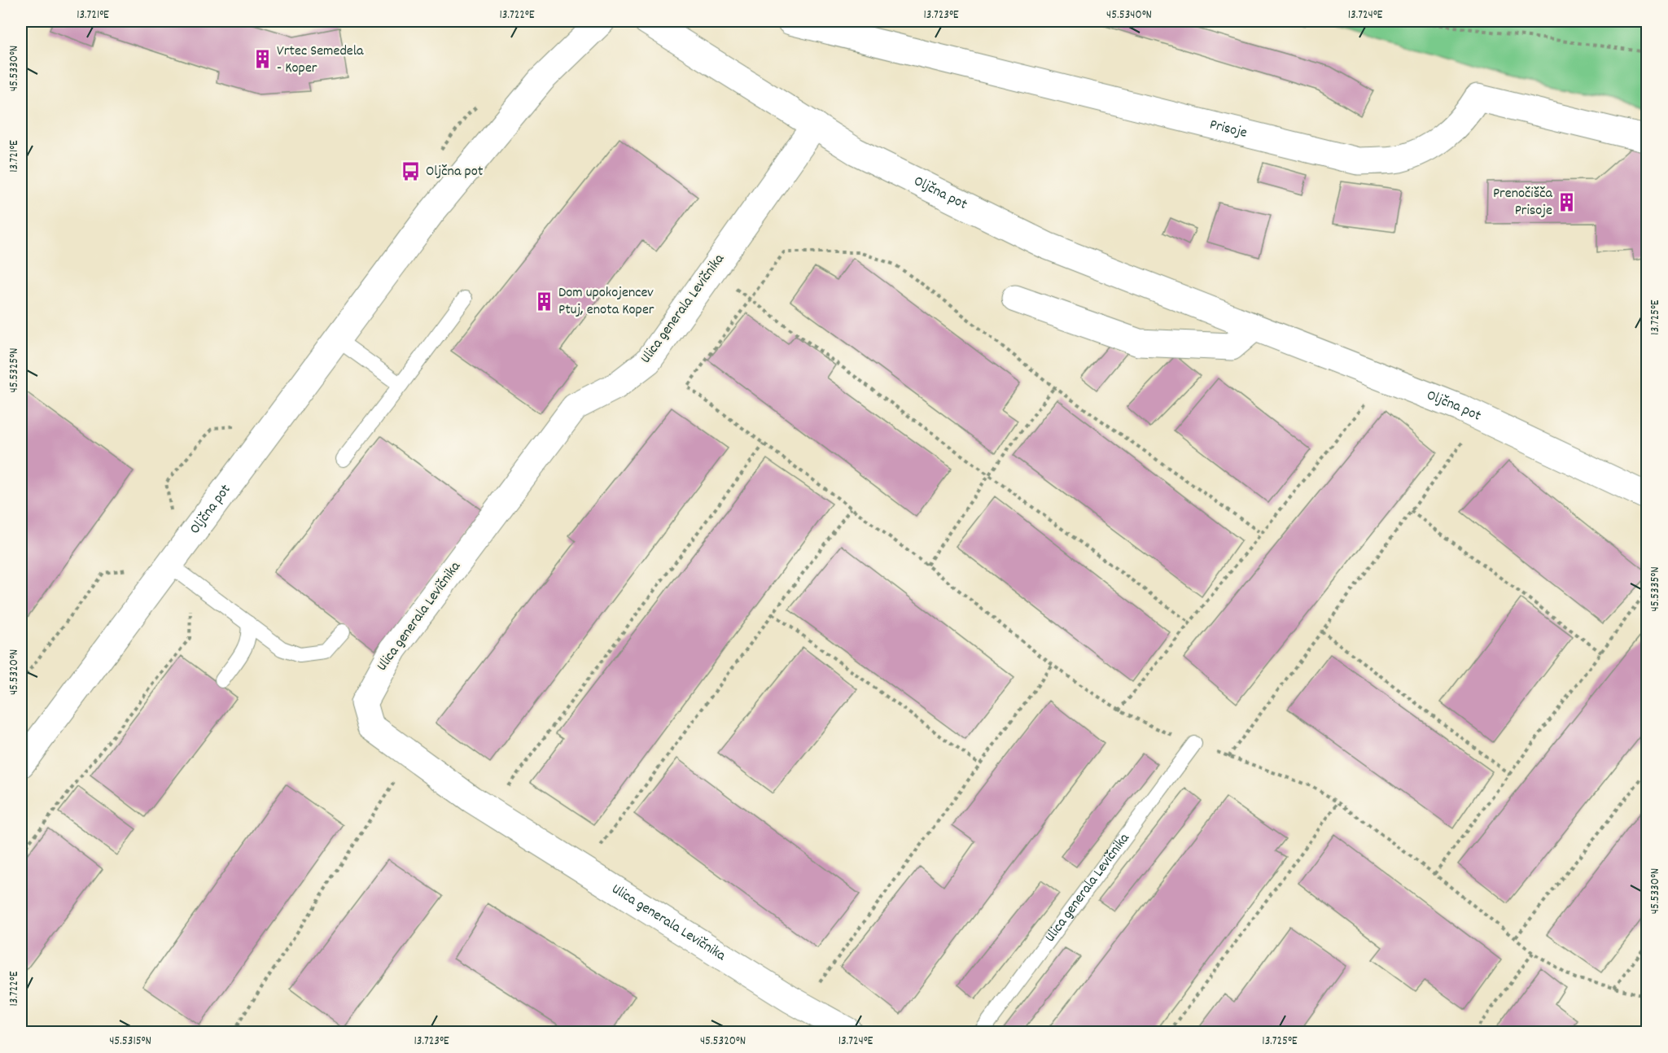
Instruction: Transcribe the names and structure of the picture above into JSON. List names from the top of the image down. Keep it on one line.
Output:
{"streets":{"street":["Prisoje","Oljčna pot","Ulica generala Levičnika"]},"crossings":[["Oljčna pot","Ulica generala Levičnika"]],"places":{"building":["Vrtec Semedela - Koper","Prenočišča Prisoje","Dom upokojencev Ptuj, enota Koper"],"bus stop":["Oljčna pot"]},"coordinates":["13.721°E","13.722°E","13.723°E","45.5340°N","13.724°E","45.5330°N","13.725°E","45.5325°N","45.5335°N","45.5320°N","45.5315°N"]}
